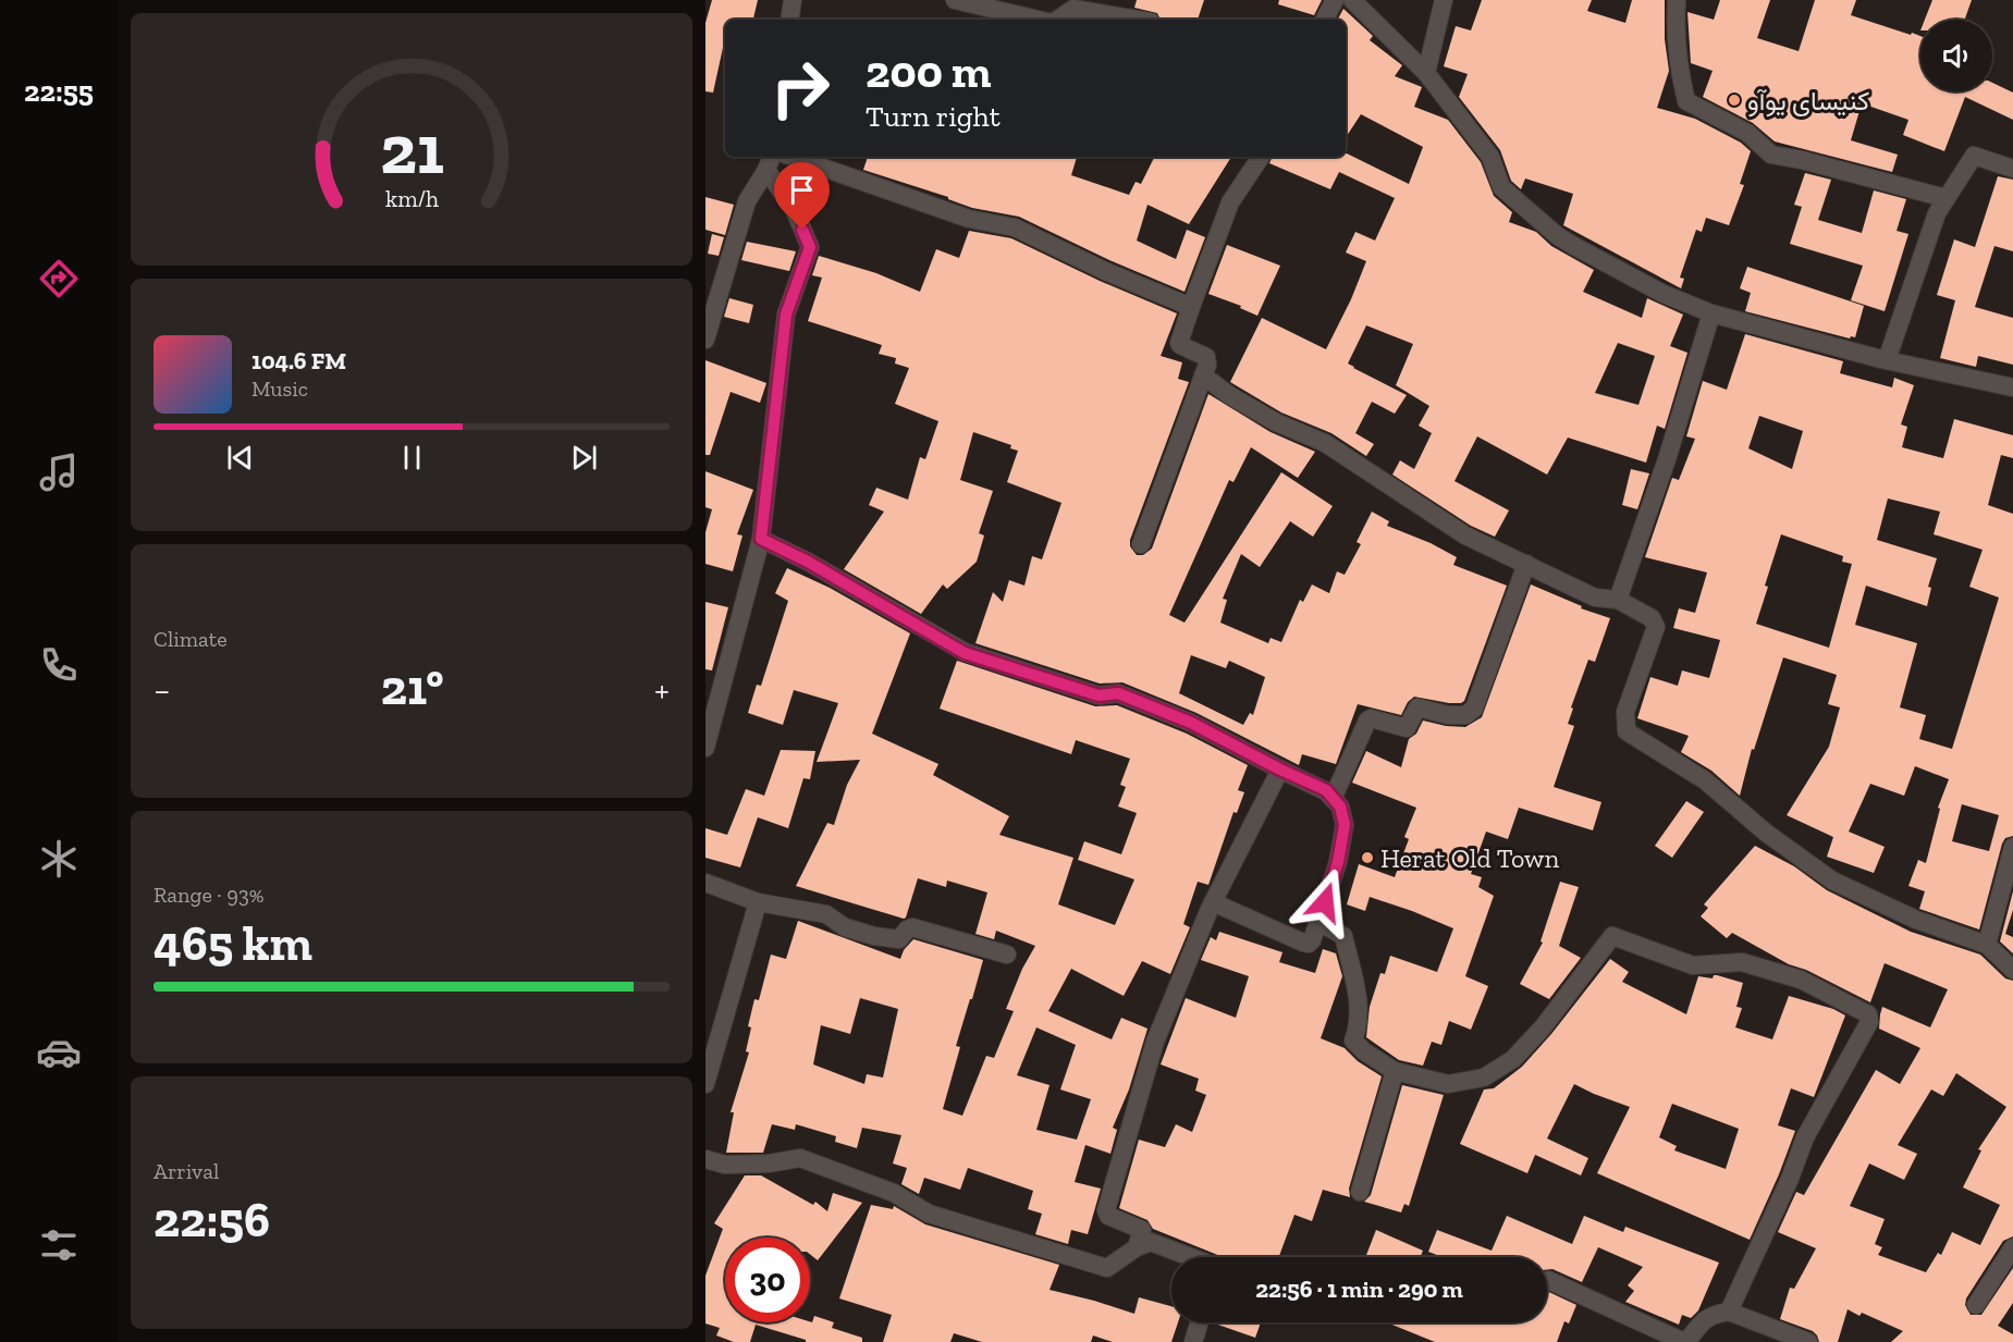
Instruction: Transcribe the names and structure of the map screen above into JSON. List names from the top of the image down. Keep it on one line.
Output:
{"places":["کنیسای یوآو","Herat Old Town"],"page":{"tabs":"22:55","turn":["200 m","Turn right"],"song":["104.6 FM","Music"],"tile":["Climate",["Range · 93%","465 km"],["Arrival","22:56"]],"heat":["−","21°","+"],"limit":"30","trip":"22:56 · 1 min · 290 m","gauge":["21","km/h"]}}
